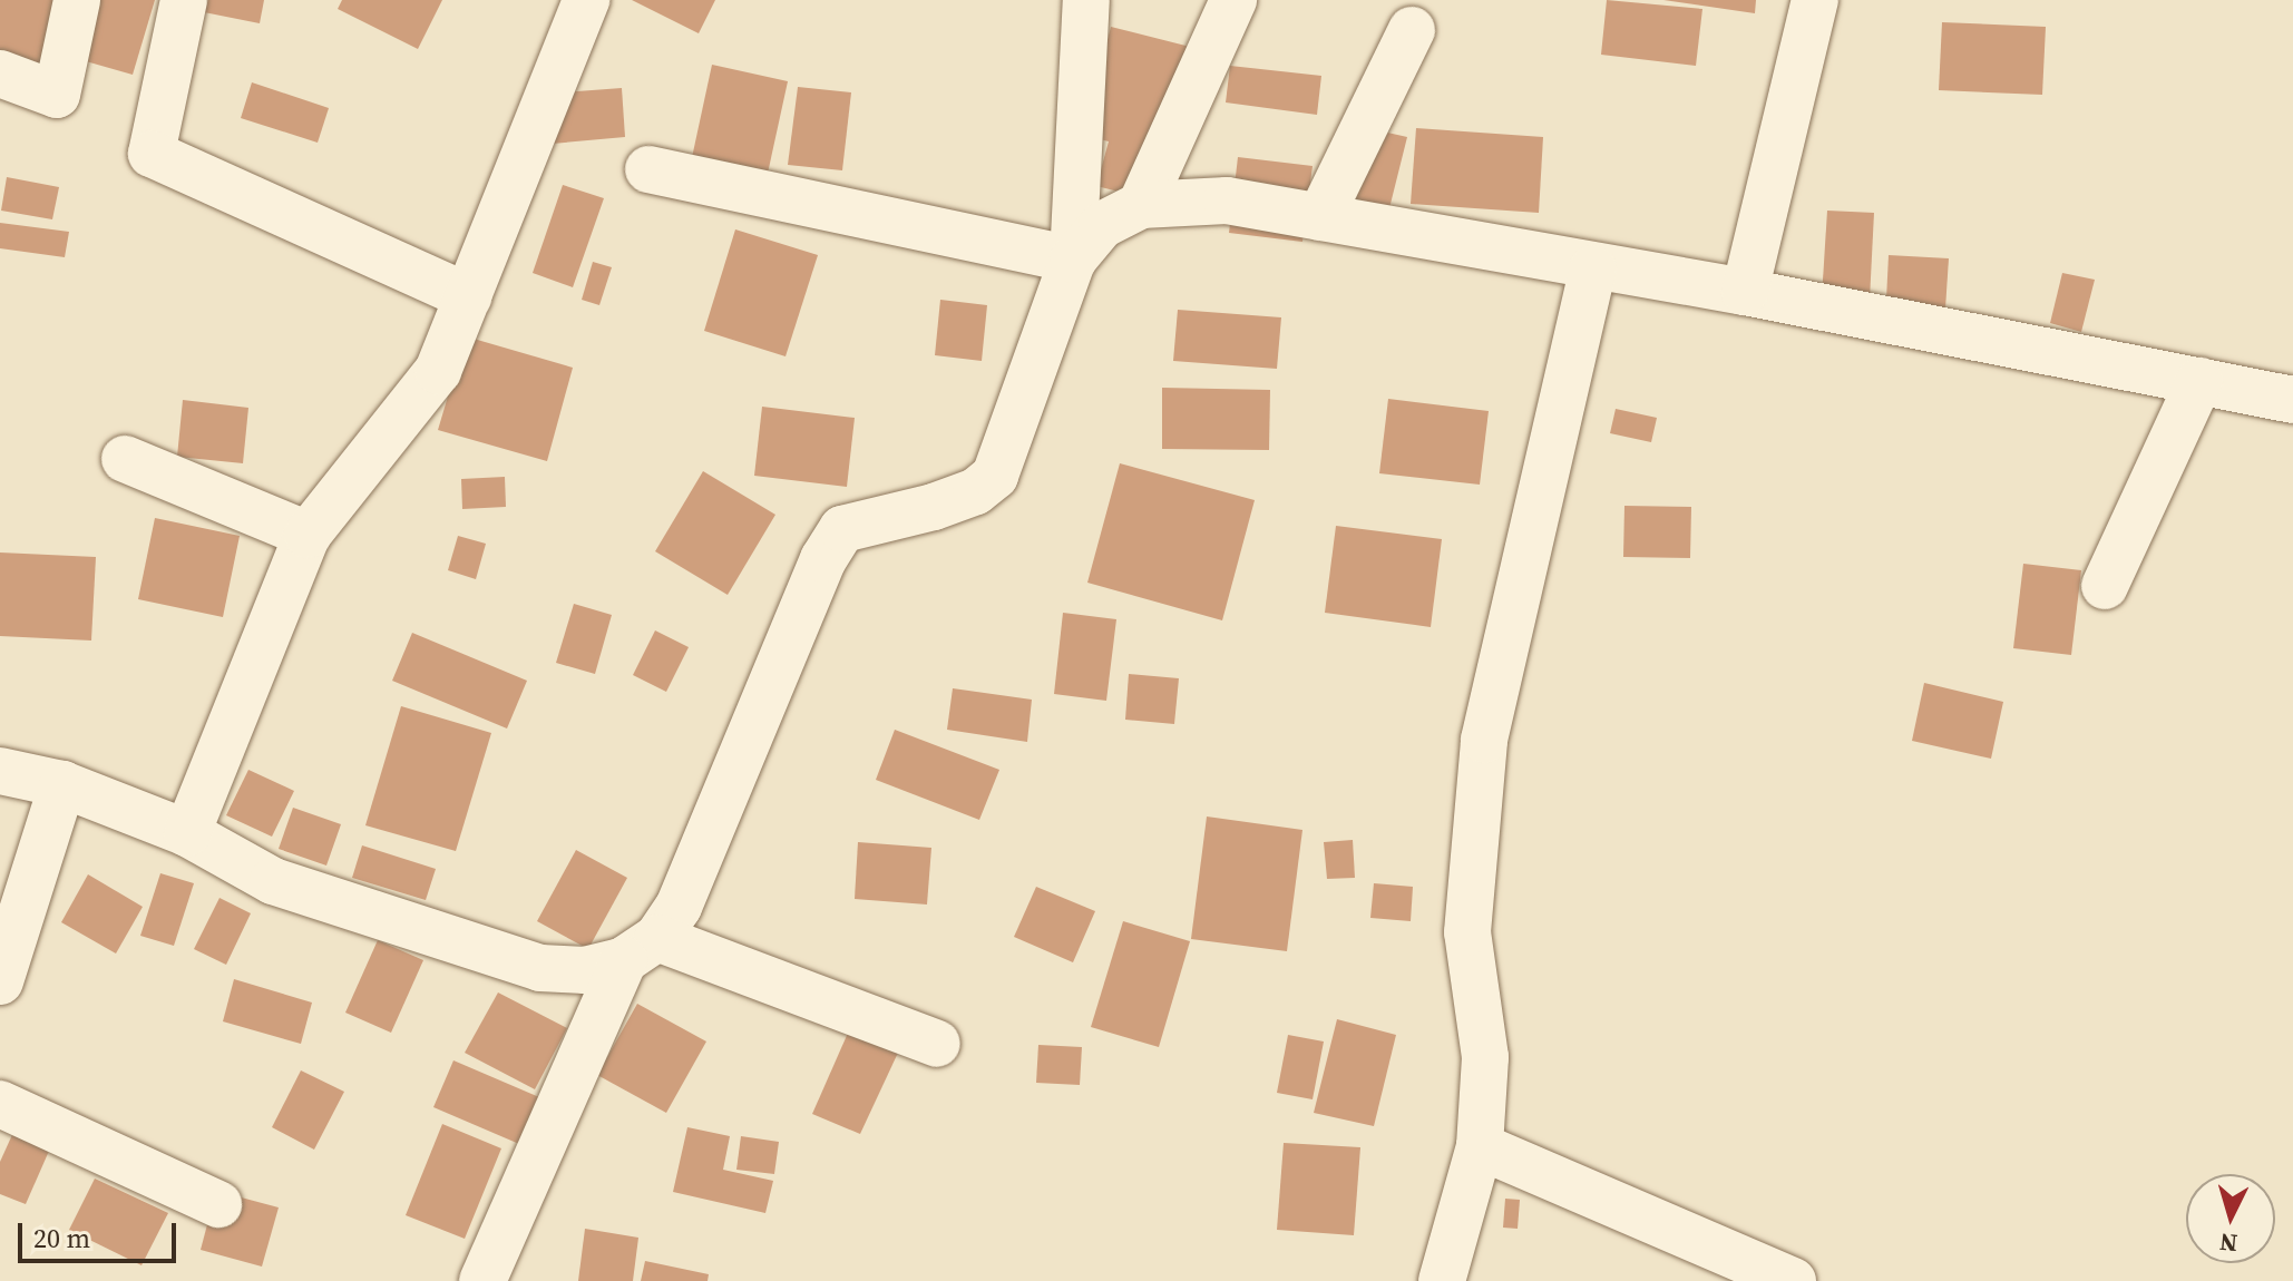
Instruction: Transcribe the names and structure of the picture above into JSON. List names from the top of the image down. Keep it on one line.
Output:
{"scale_bar":"20 m","north":"bottom"}
